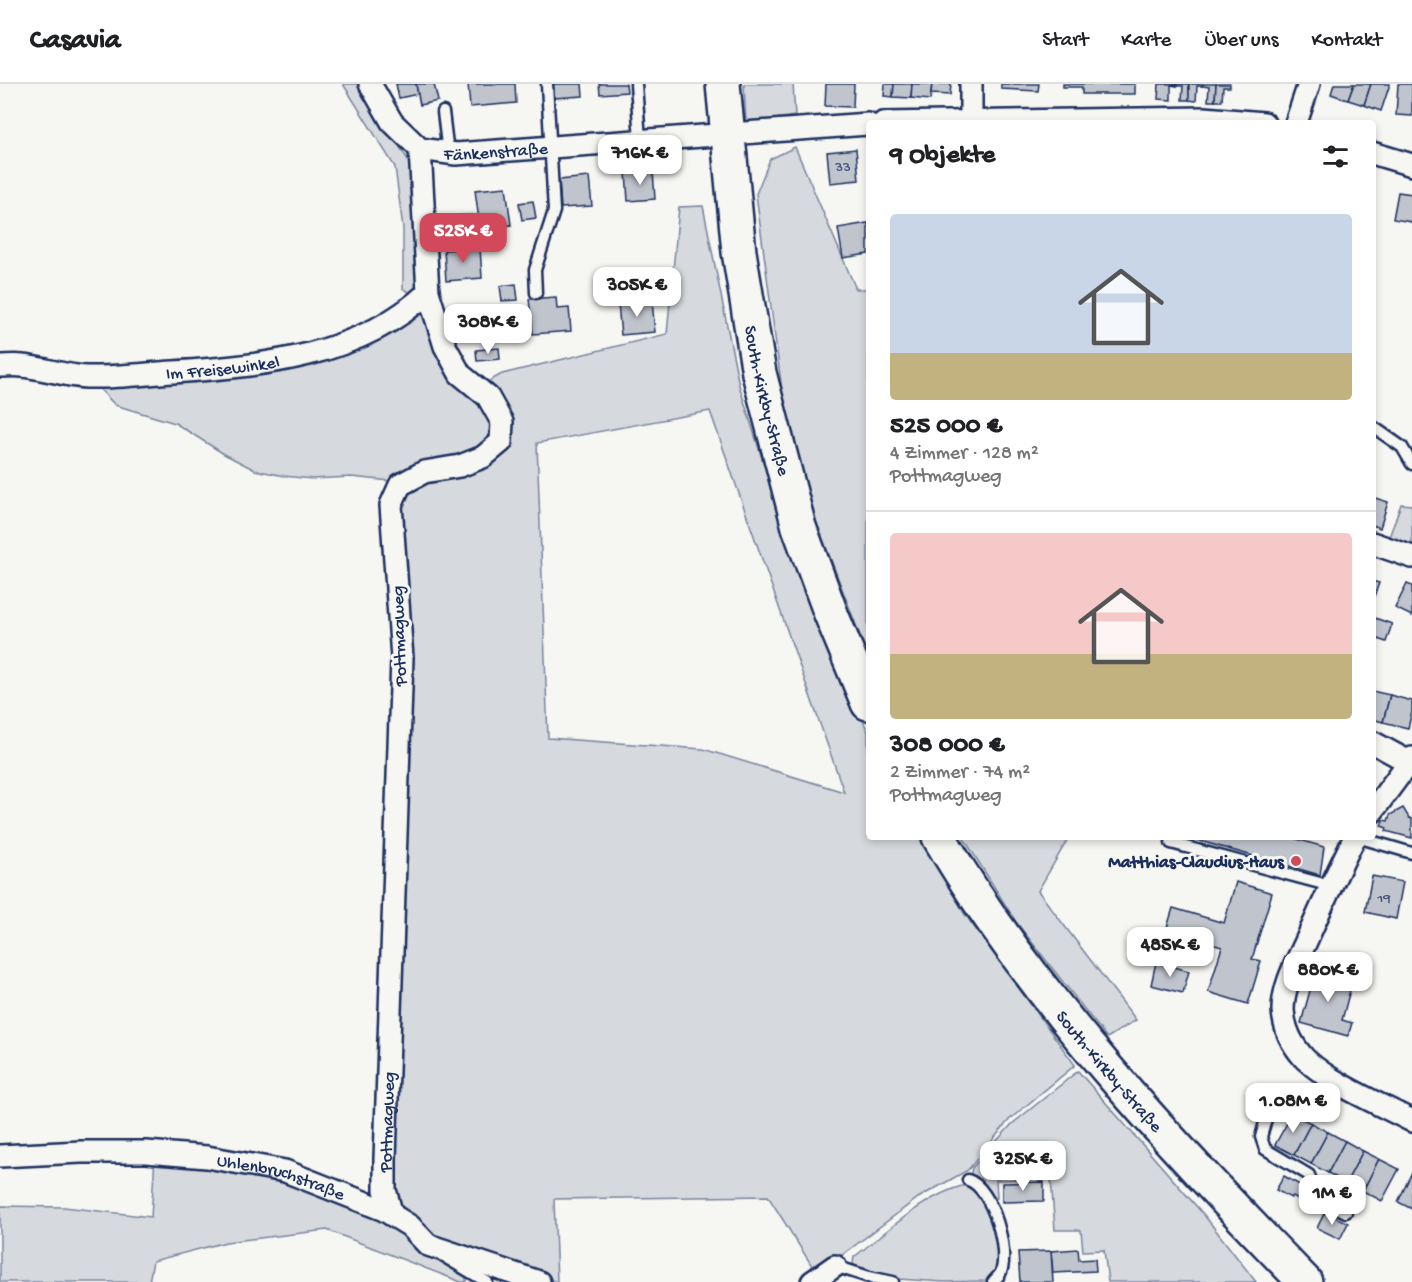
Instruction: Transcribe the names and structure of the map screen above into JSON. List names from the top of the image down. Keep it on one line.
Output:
{"streets":{"main road":["South-Kirkby-Straße"],"street":["Fänkenstraße","Im Freisewinkel","Pottmagweg","Uhlenbruchstraße"]},"crossings":[["Fänkenstraße","South-Kirkby-Straße"],["Fänkenstraße","Pottmagweg"],["Im Freisewinkel","Pottmagweg"],["Pottmagweg","Uhlenbruchstraße"]],"places":["Matthias-Claudius-Haus"],"house_numbers":["33","19"],"page":{"header":"Casavia","nav":["Start","Karte","Über uns","Kontakt"],"heading":"9 Objekte","price":["716K €","525K €","305K €","308K €","485K €","880K €","1.08M €","325K €","1M €"],"list":[{"name":"525 000 €","note":"4 Zimmer · 128 m² · Pottmagweg"},{"name":"308 000 €","note":"2 Zimmer · 74 m² · Pottmagweg"}]}}
